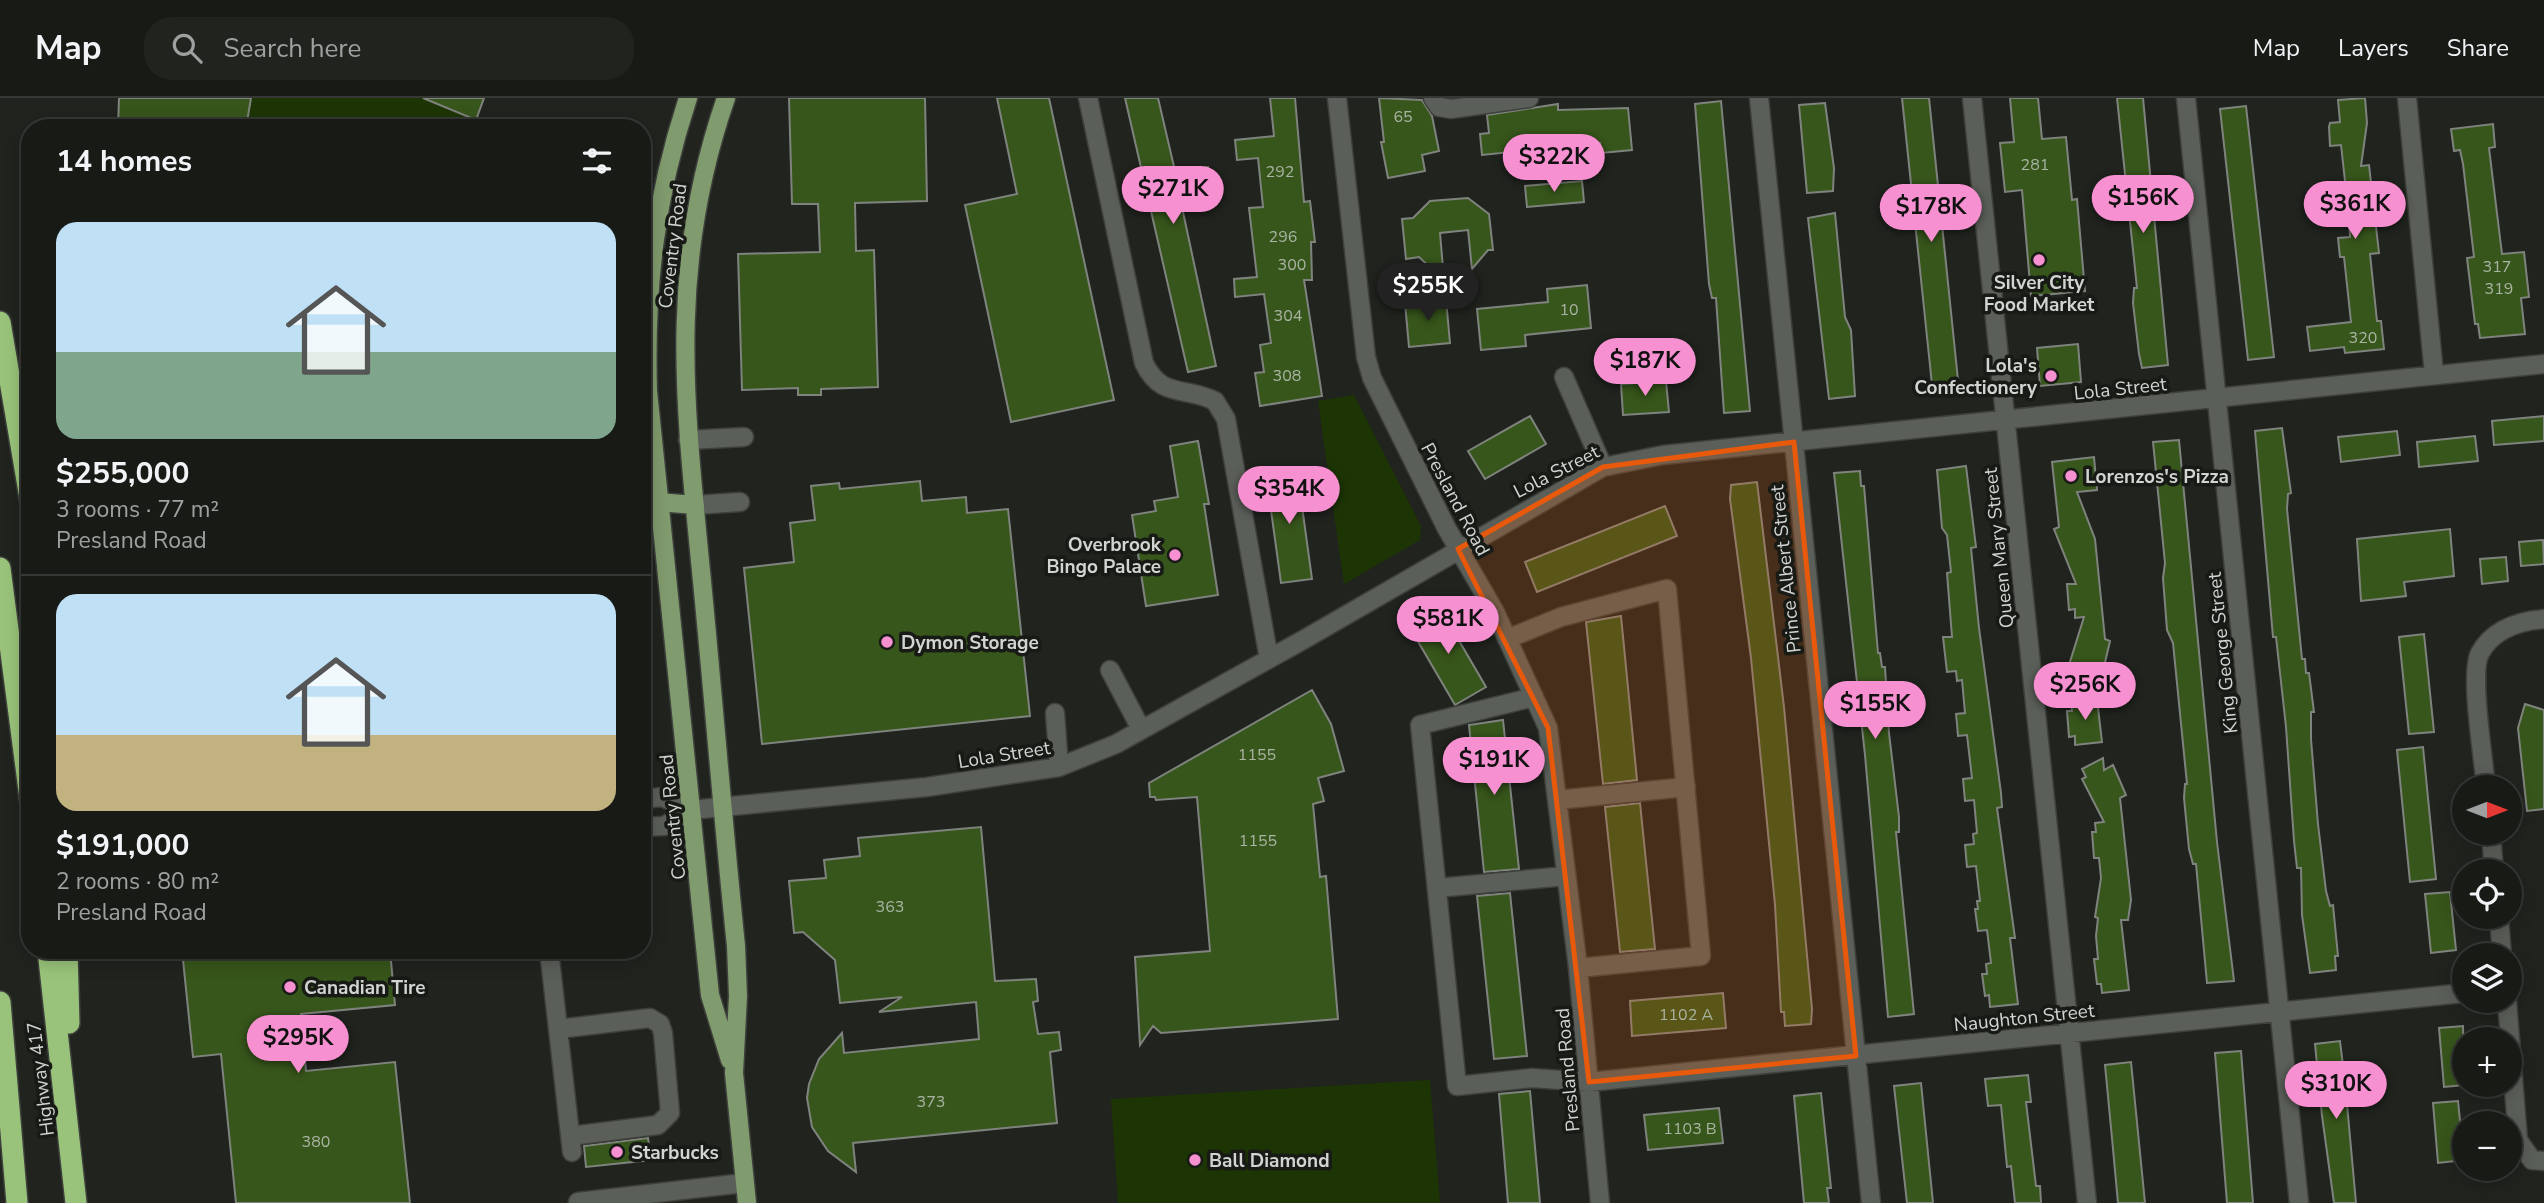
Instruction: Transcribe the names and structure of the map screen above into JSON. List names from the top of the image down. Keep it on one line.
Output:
{"streets":{"highway":["Highway 417"],"main road":["Coventry Road"],"street":["Lola Street","Presland Road","Queen Mary Street","Prince Albert Street","King George Street","Naughton Street"]},"crossings":[["Coventry Road","Lola Street"],["Lola Street","Presland Road"],["Lola Street","Queen Mary Street"],["Lola Street","Prince Albert Street"],["Lola Street","King George Street"],["Presland Road","Naughton Street"],["Queen Mary Street","Naughton Street"],["Prince Albert Street","Naughton Street"],["King George Street","Naughton Street"]],"places":["Silver City Food Market","Lola's Confectionery","Lorenzos's Pizza","Overbrook Bingo Palace","Dymon Storage","Canadian Tire","Starbucks","Ball Diamond"],"house_numbers":["65","281","292","296","300","317","319","10","304","320","308","1155","1155","363","1102 A","373","1103 B","380"],"north":"right","page":{"header":"Map","search":"Search here","nav":["Map","Layers","Share"],"heading":"14 homes","price":["$322K","$271K","$156K","$361K","$178K","$255K","$187K","$354K","$581K","$256K","$155K","$191K","$295K","$310K"],"list":[{"name":"$255,000","note":"3 rooms · 77 m² · Presland Road"},{"name":"$191,000","note":"2 rooms · 80 m² · Presland Road"}],"map_buttons":["+","−"]}}
